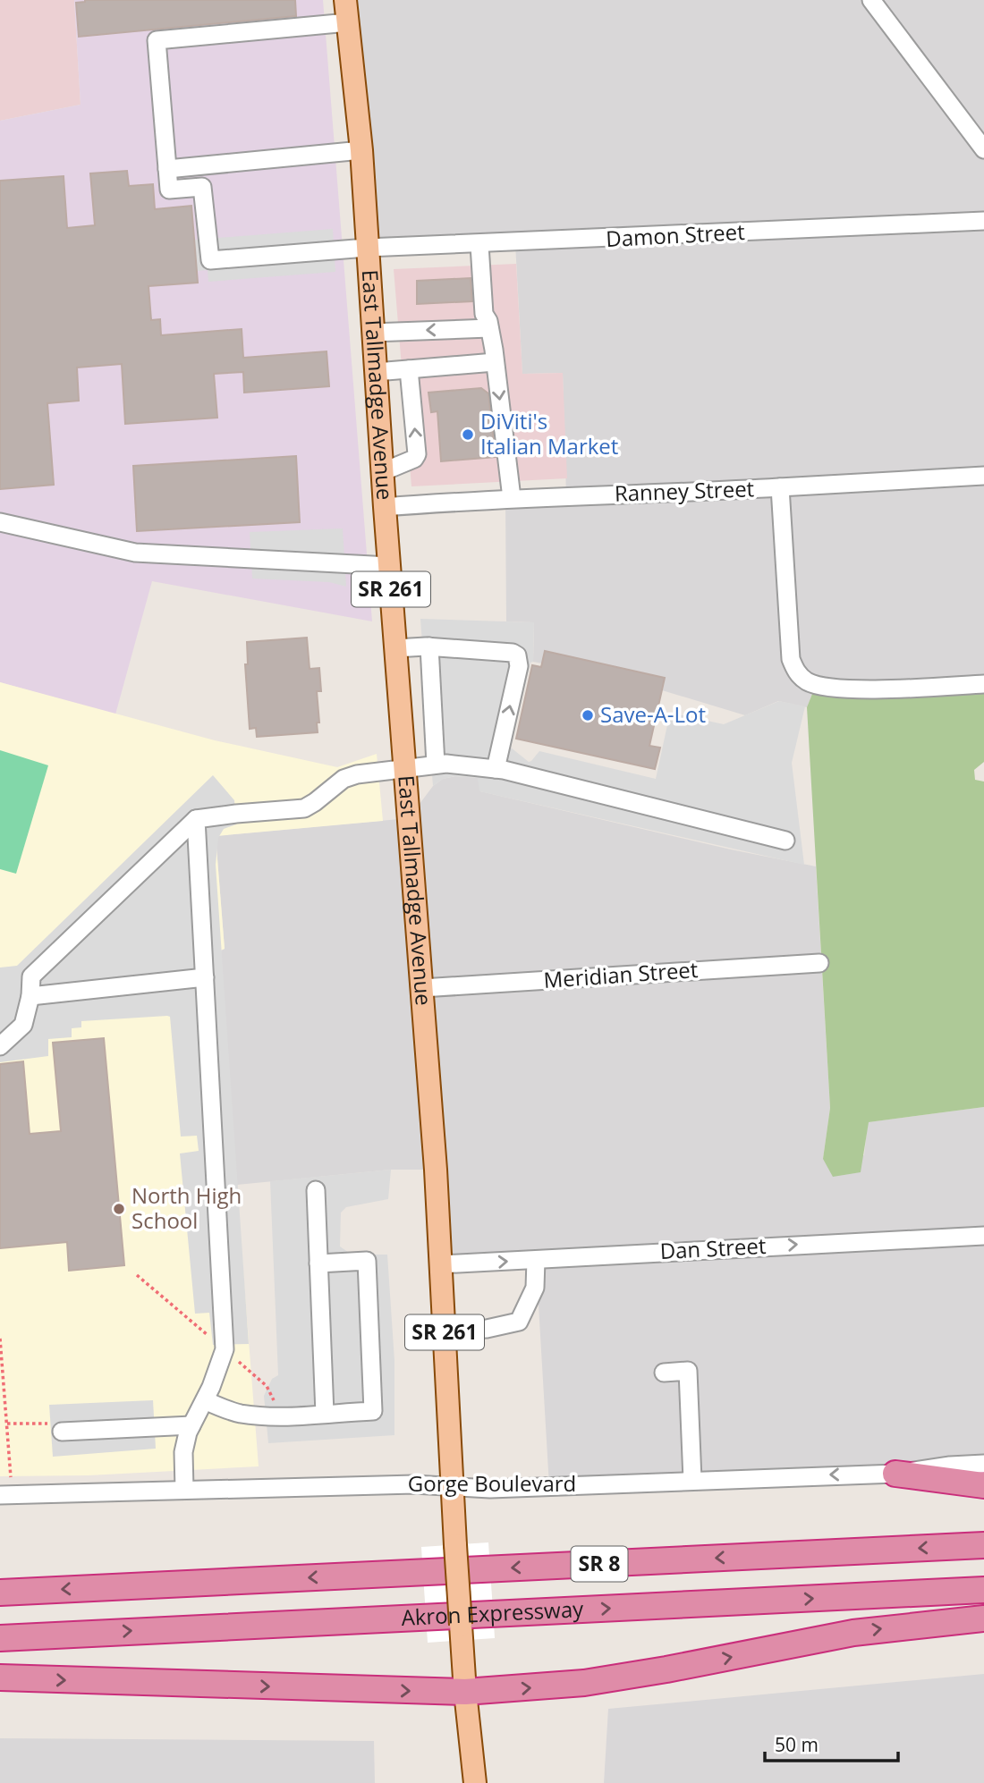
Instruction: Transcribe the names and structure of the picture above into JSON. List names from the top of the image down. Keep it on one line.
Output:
{"streets":{"highway":["SR 8","Akron Expressway"],"main road":["East Tallmadge Avenue","SR 261"],"street":["Damon Street","Ranney Street","Meridian Street","Dan Street","Gorge Boulevard"]},"crossings":[["Damon Street","East Tallmadge Avenue"],["East Tallmadge Avenue","Ranney Street"],["East Tallmadge Avenue","Meridian Street"],["East Tallmadge Avenue","Dan Street"],["East Tallmadge Avenue","Gorge Boulevard"]],"one_way":["Dan Street"],"places":["DiViti's Italian Market","Save-A-Lot","North High School"],"scale_bar":"50 m"}
